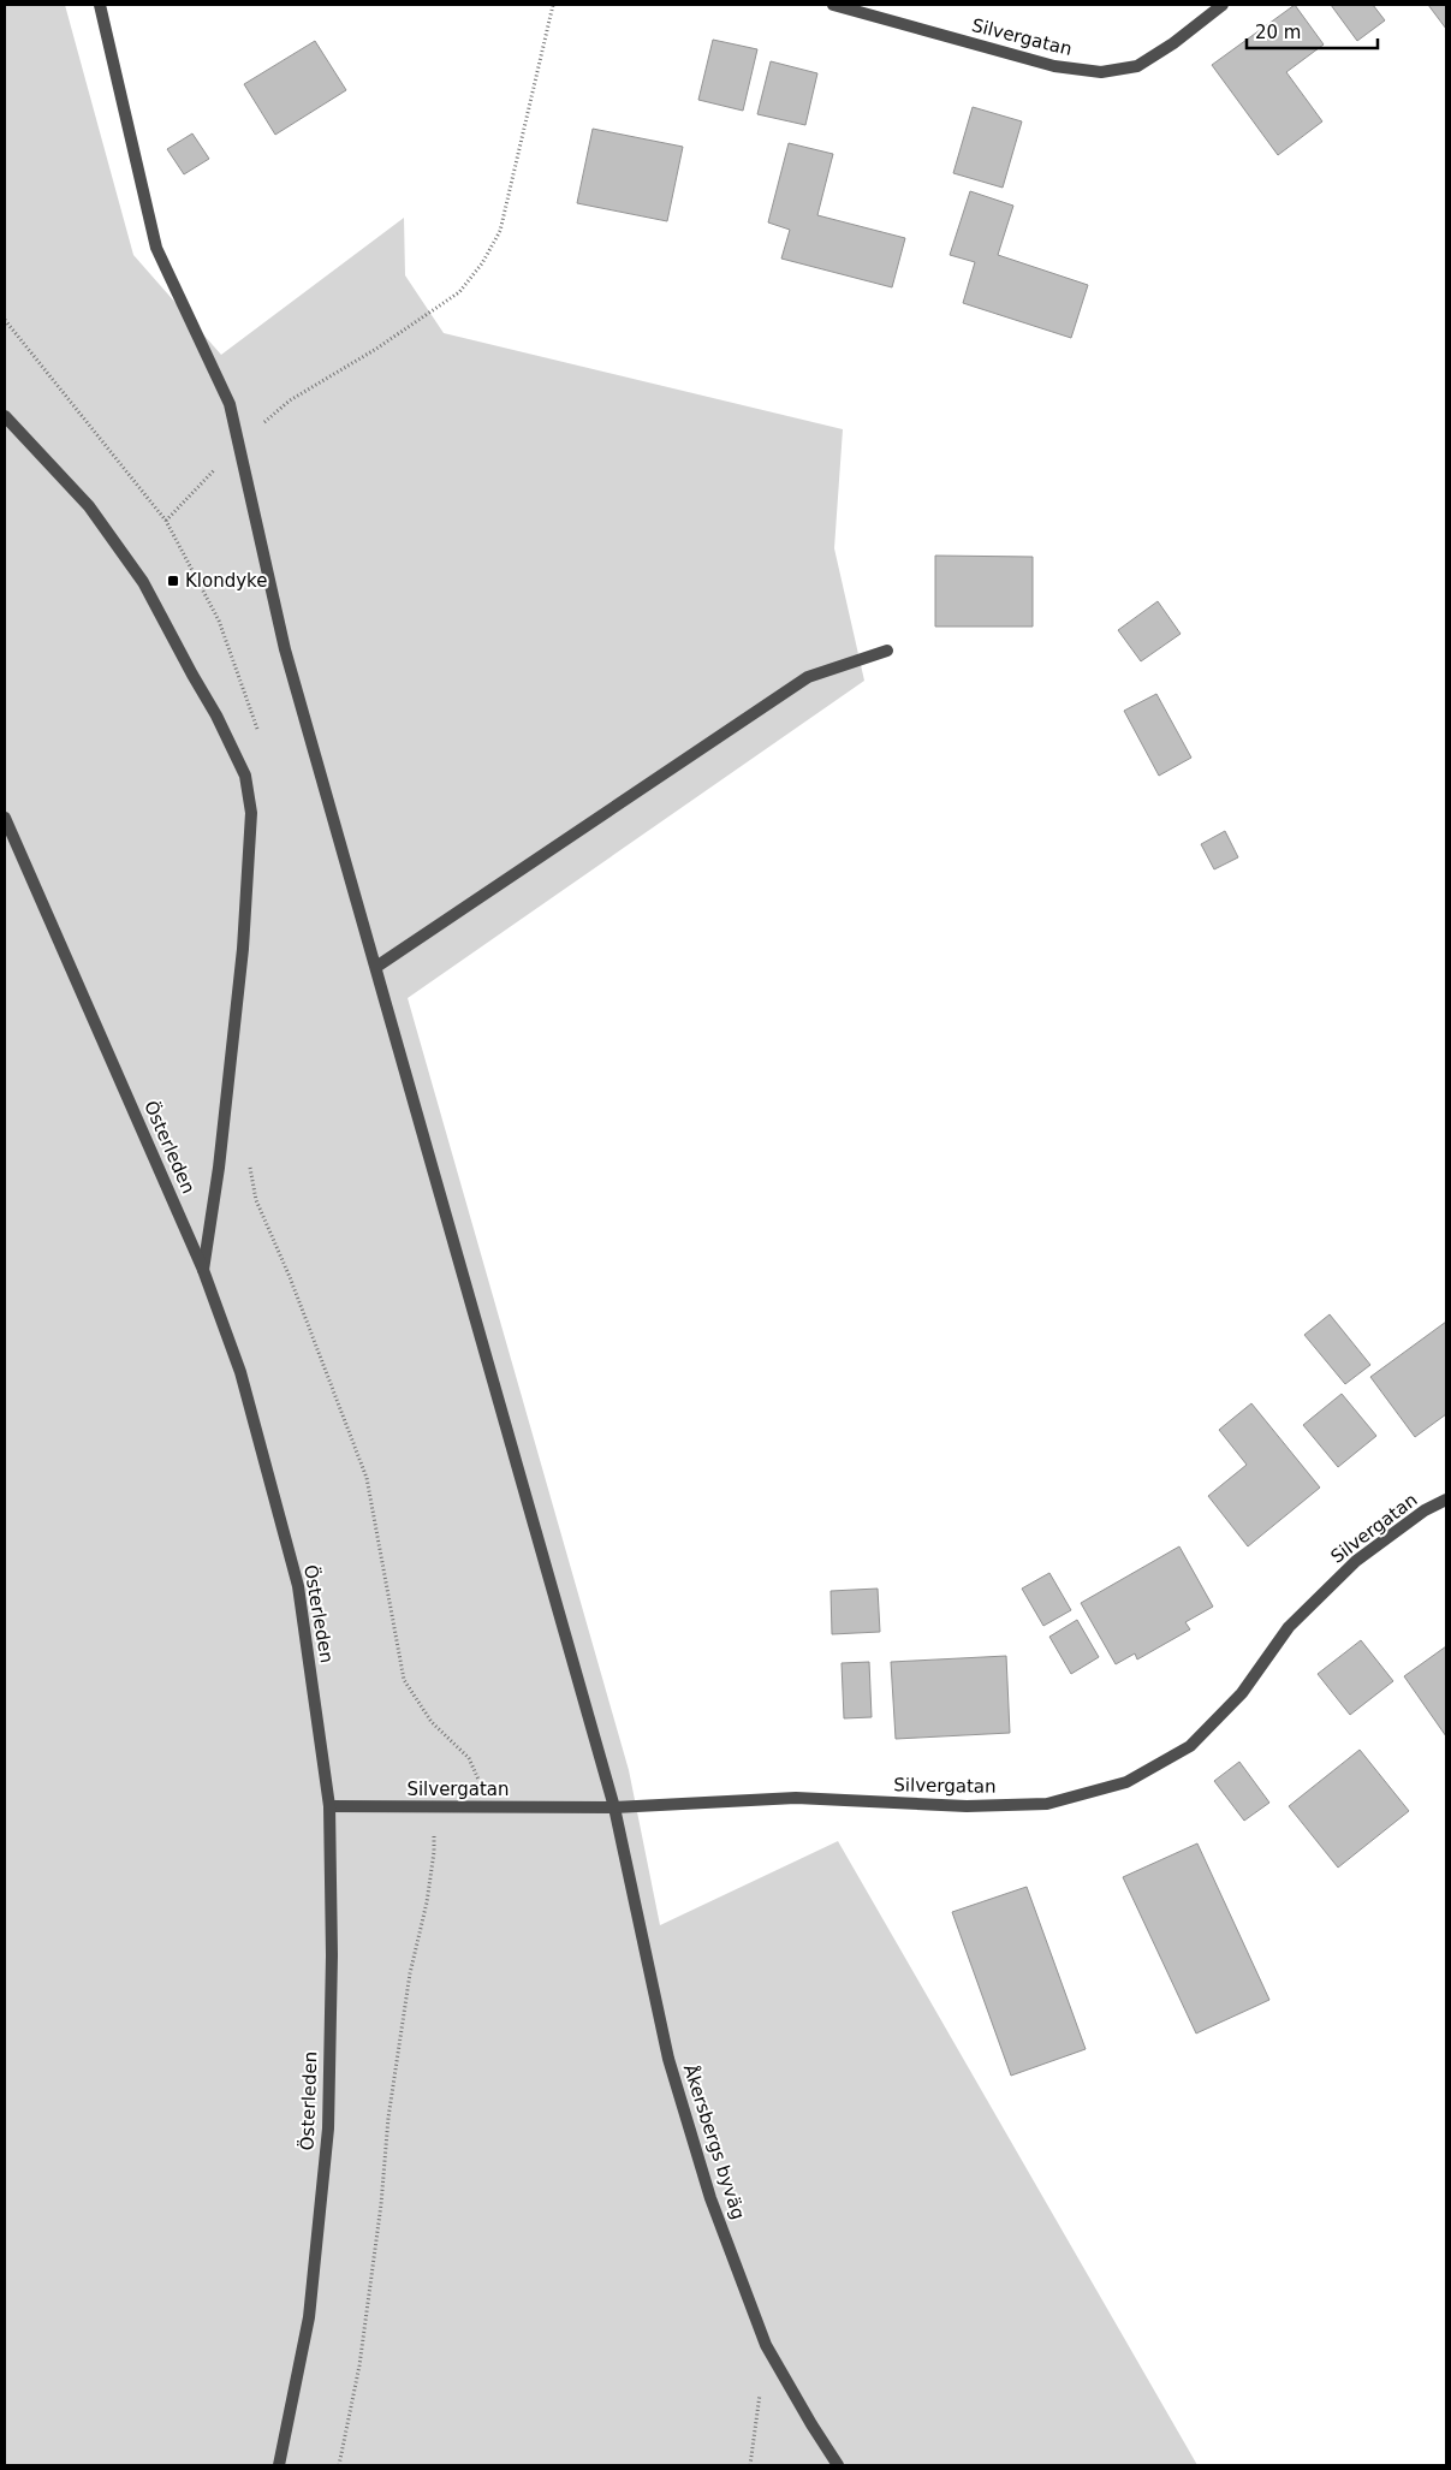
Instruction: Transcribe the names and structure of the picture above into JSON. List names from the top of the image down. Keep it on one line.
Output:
{"streets":{"street":["Silvergatan","Österleden","Åkersbergs byväg"]},"crossings":[["Silvergatan","Österleden"],["Silvergatan","Åkersbergs byväg"]],"places":{"transit":["Klondyke"]},"scale_bar":"20 m"}
